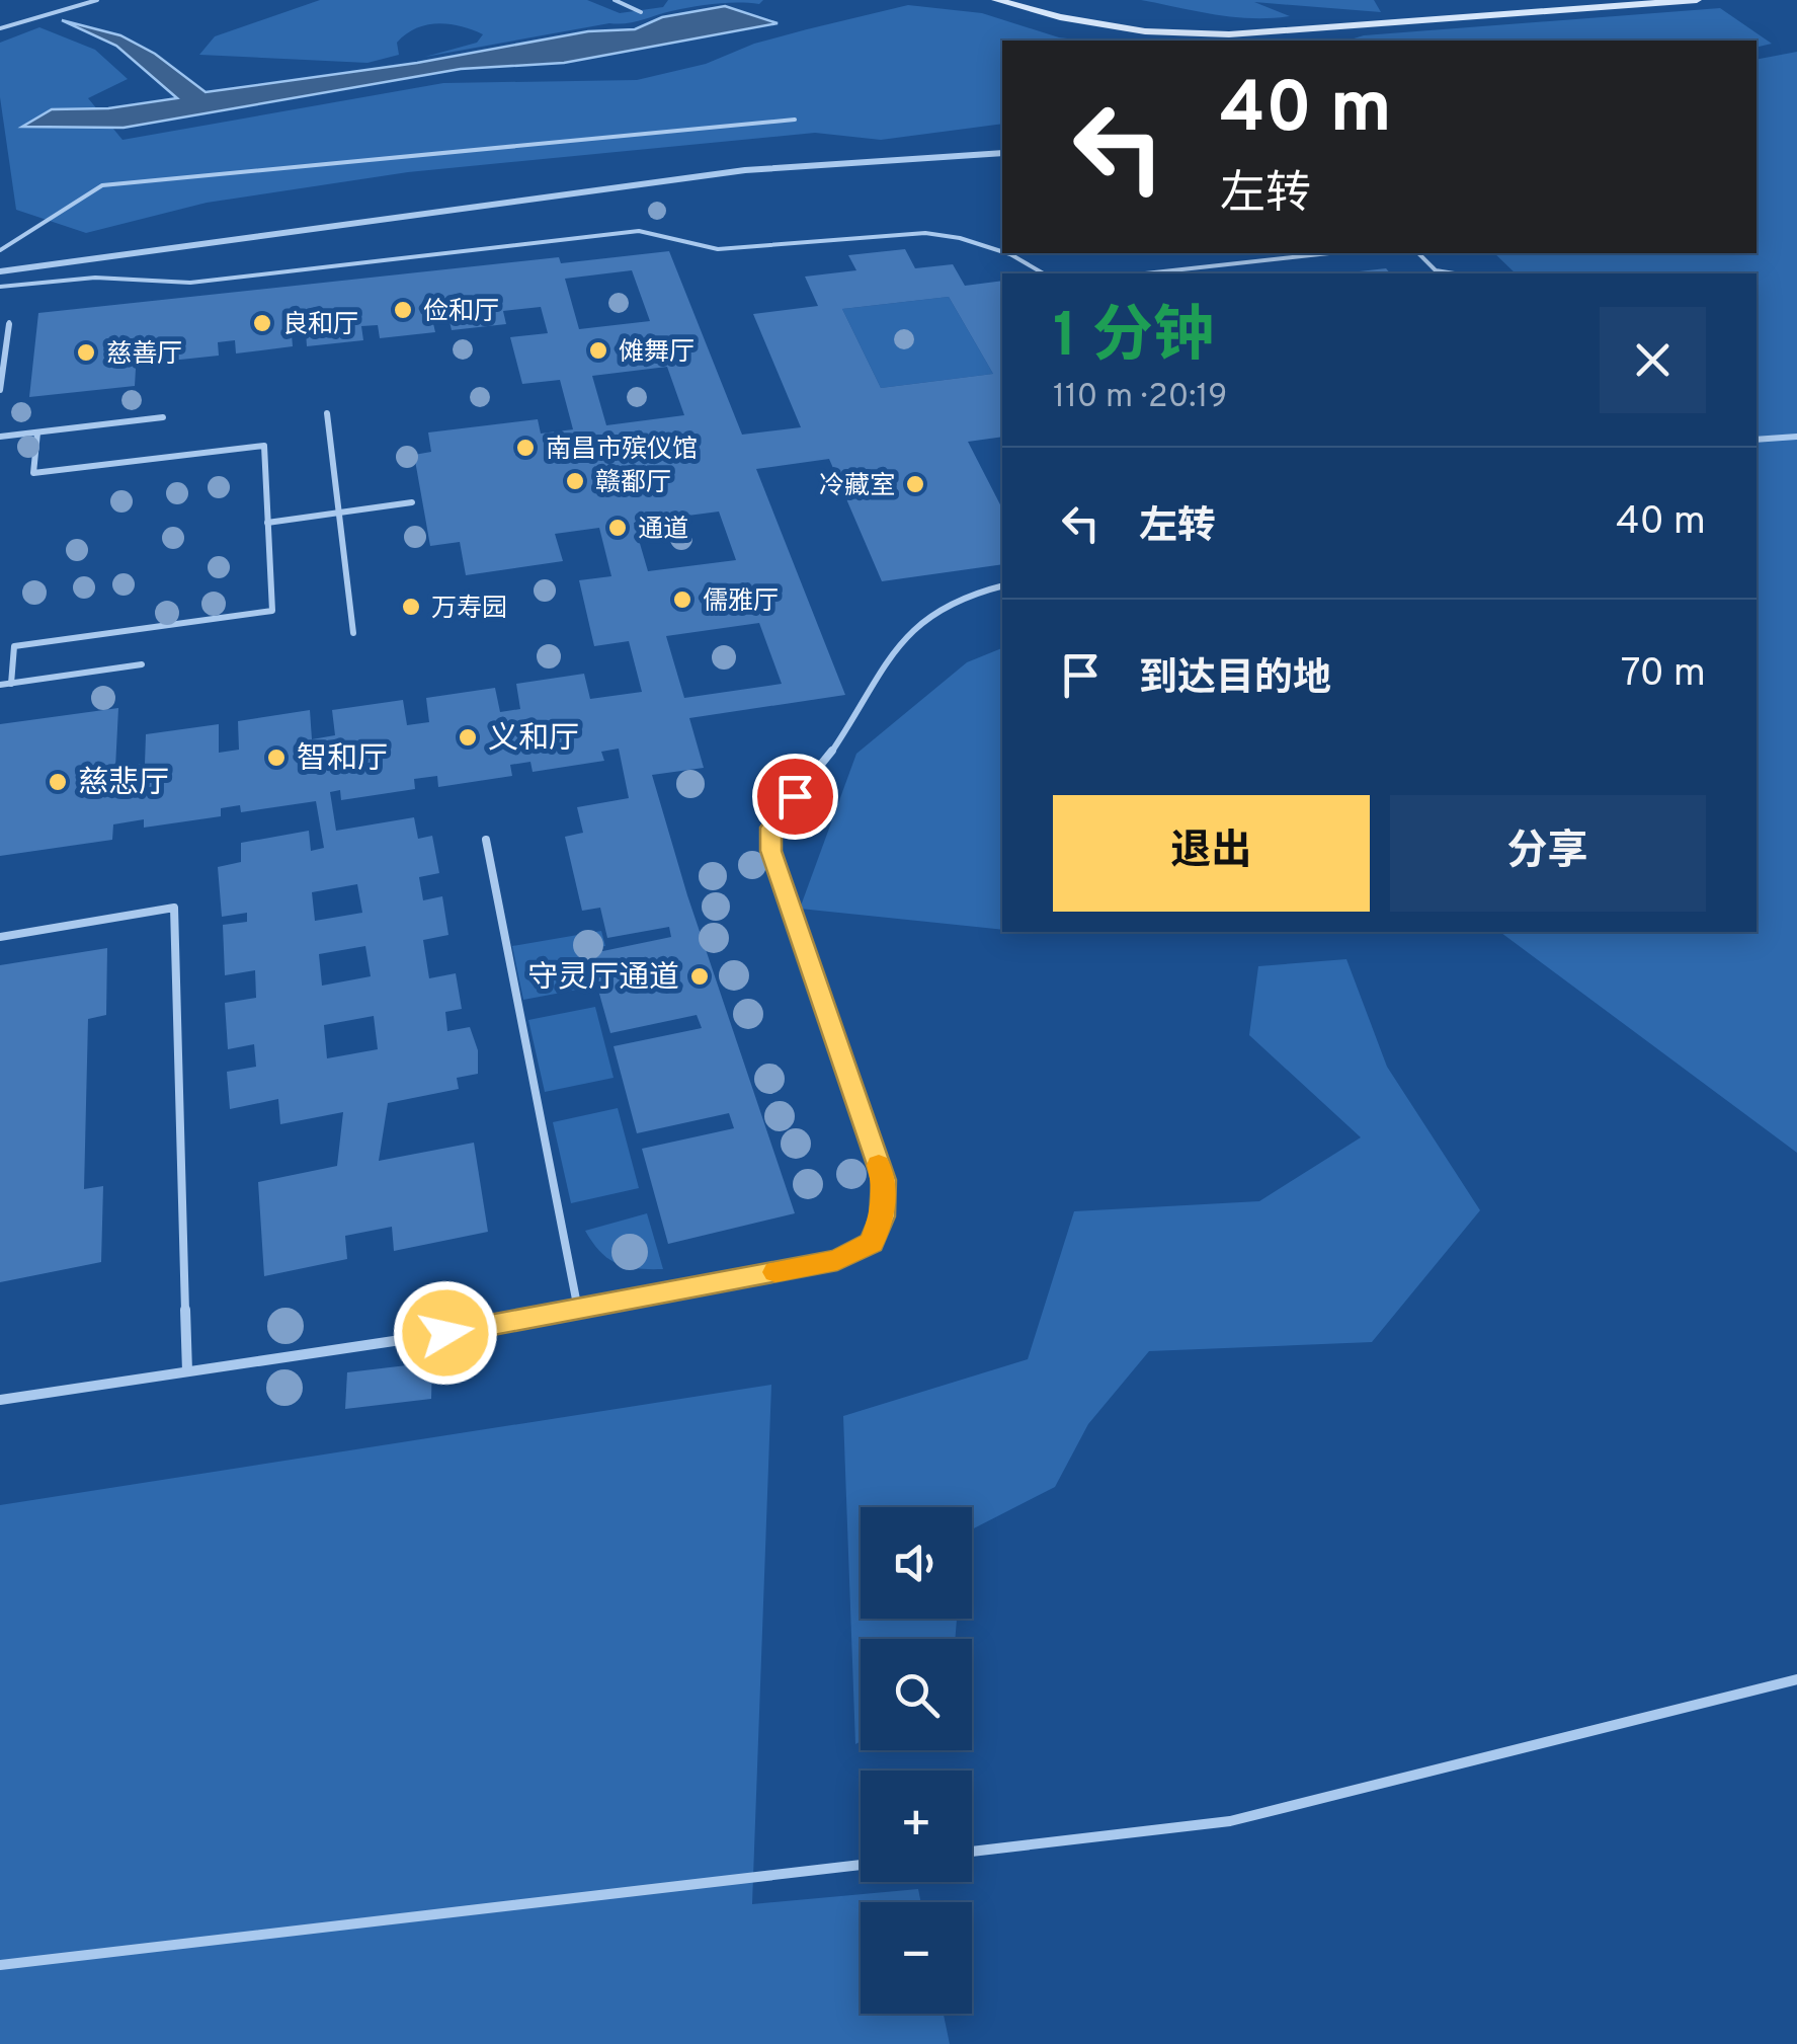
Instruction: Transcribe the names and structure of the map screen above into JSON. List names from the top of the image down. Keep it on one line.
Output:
{"places":["俭和厅","良和厅","傩舞厅","慈善厅","南昌市殡仪馆","赣鄱厅","冷藏室","通道","儒雅厅","万寿园","义和厅","智和厅","慈悲厅","守灵厅通道"],"page":{"turn":["40 m","左转"],"heading":["1 分钟","110 m · 20:19"],"list":[{"name":"左转","value":"40 m"},{"name":"到达目的地","value":"70 m"}],"buttons":["退出","分享"],"map_buttons":["+","−"]}}
